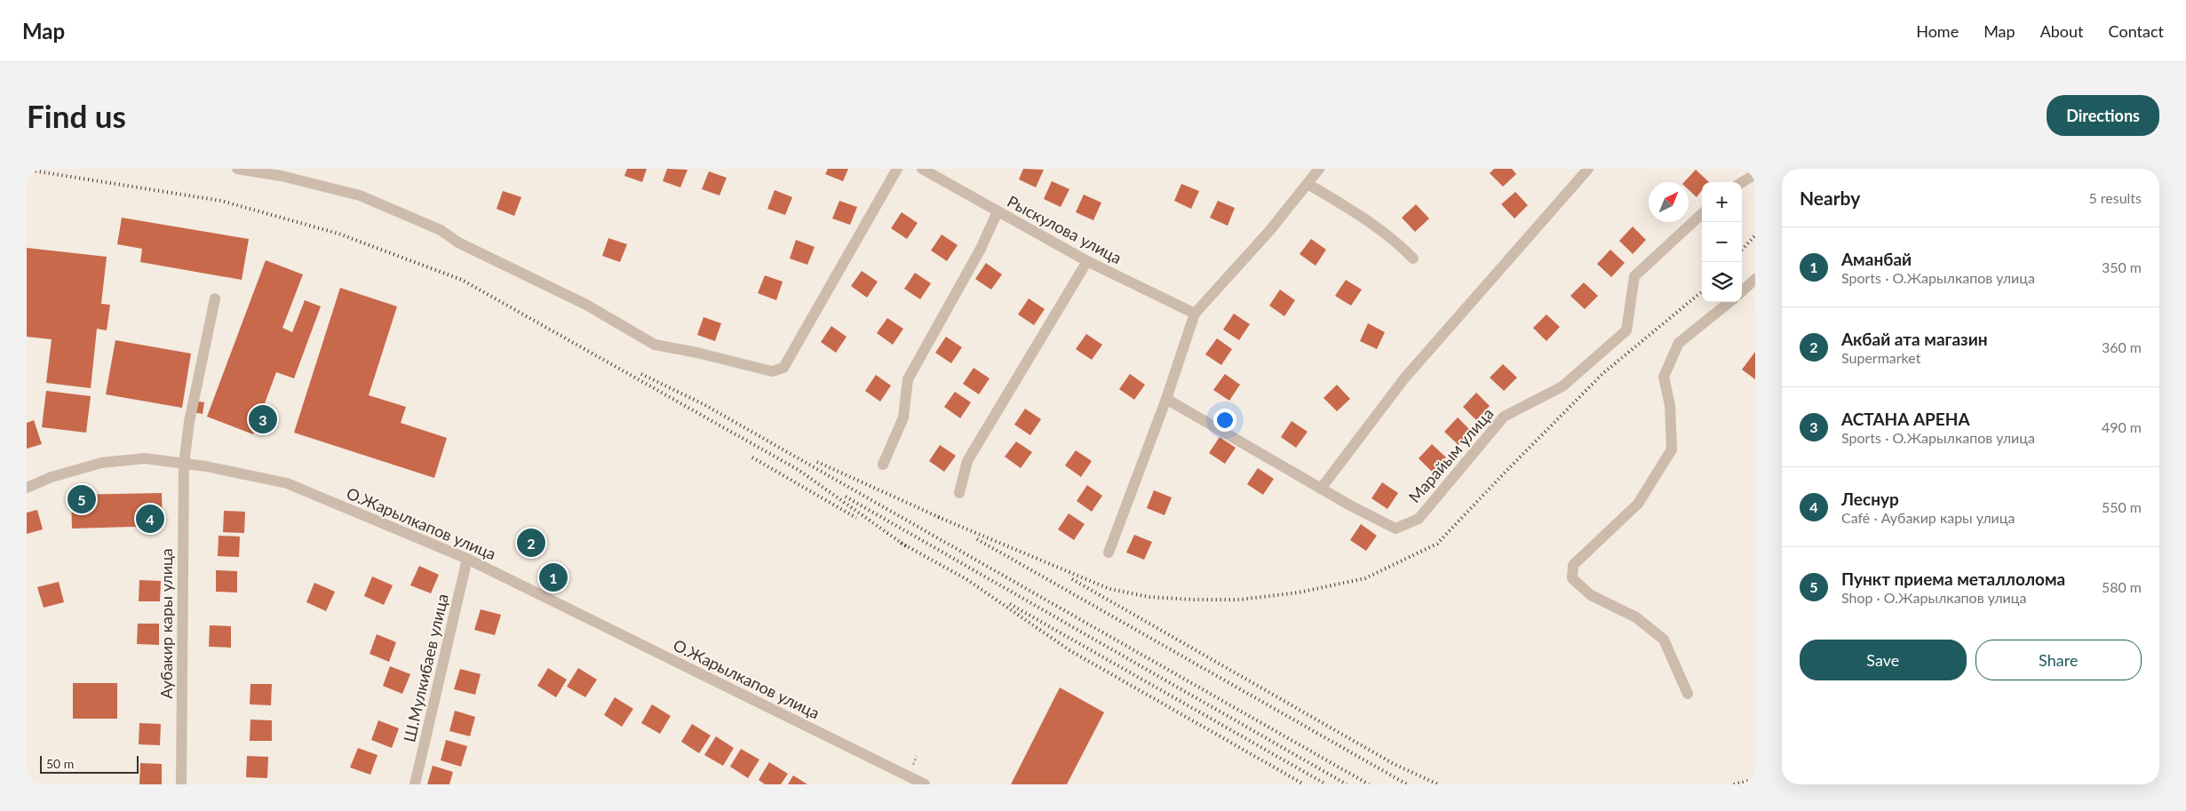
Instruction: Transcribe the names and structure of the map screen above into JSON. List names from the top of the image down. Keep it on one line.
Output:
{"streets":{"street":["Рыскулова улица","Марайым улица","О.Жарылкапов улица","Аубакир кары улица","Ш.Мулкибаев улица"]},"crossings":[["О.Жарылкапов улица","Аубакир кары улица"],["О.Жарылкапов улица","Ш.Мулкибаев улица"]],"scale_bar":"50 m","north":"top right","page":{"header":"Map","nav":["Home","Map","About","Contact"],"buttons":["Directions",["Save","Share"]],"title":"Find us","heading":["Nearby","5 results"],"map_buttons":["+","−"],"list":[{"mark":"1","name":"Аманбай","note":"Sports · О.Жарылкапов улица","value":"350 m"},{"mark":"2","name":"Акбай ата магазин","note":"Supermarket","value":"360 m"},{"mark":"3","name":"АСТАНА АРЕНА","note":"Sports · О.Жарылкапов улица","value":"490 m"},{"mark":"4","name":"Леснур","note":"Café · Аубакир кары улица","value":"550 m"},{"mark":"5","name":"Пункт приема металлолома","note":"Shop · О.Жарылкапов улица","value":"580 m"}],"pins":["3","5","4","2","1"],"scale":"50 m"}}
